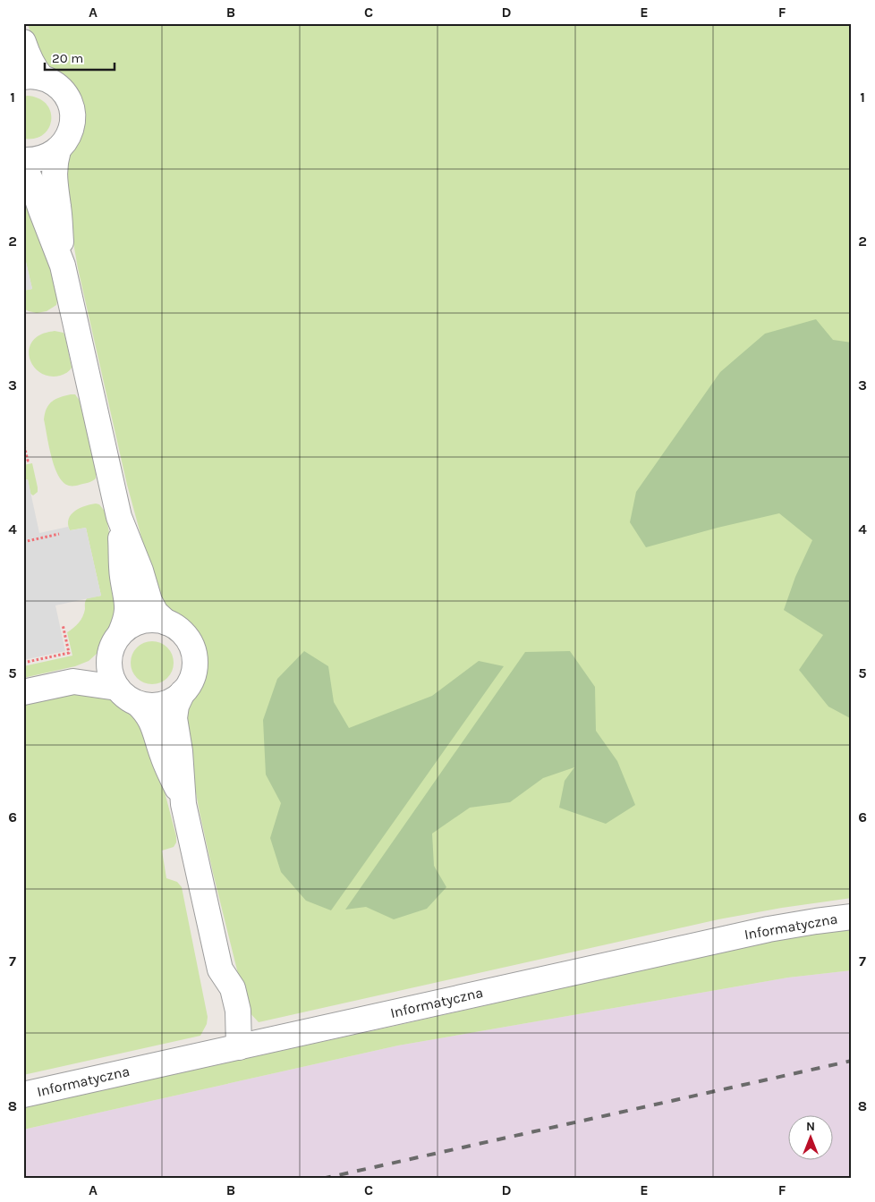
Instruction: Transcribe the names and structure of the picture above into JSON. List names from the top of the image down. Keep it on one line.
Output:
{"streets":{"street":["Informatyczna"]},"scale_bar":"20 m","north":"top","grid":{"columns":["A","B","C","D","E","F"],"rows":["1","2","3","4","5","6","7","8"]}}
